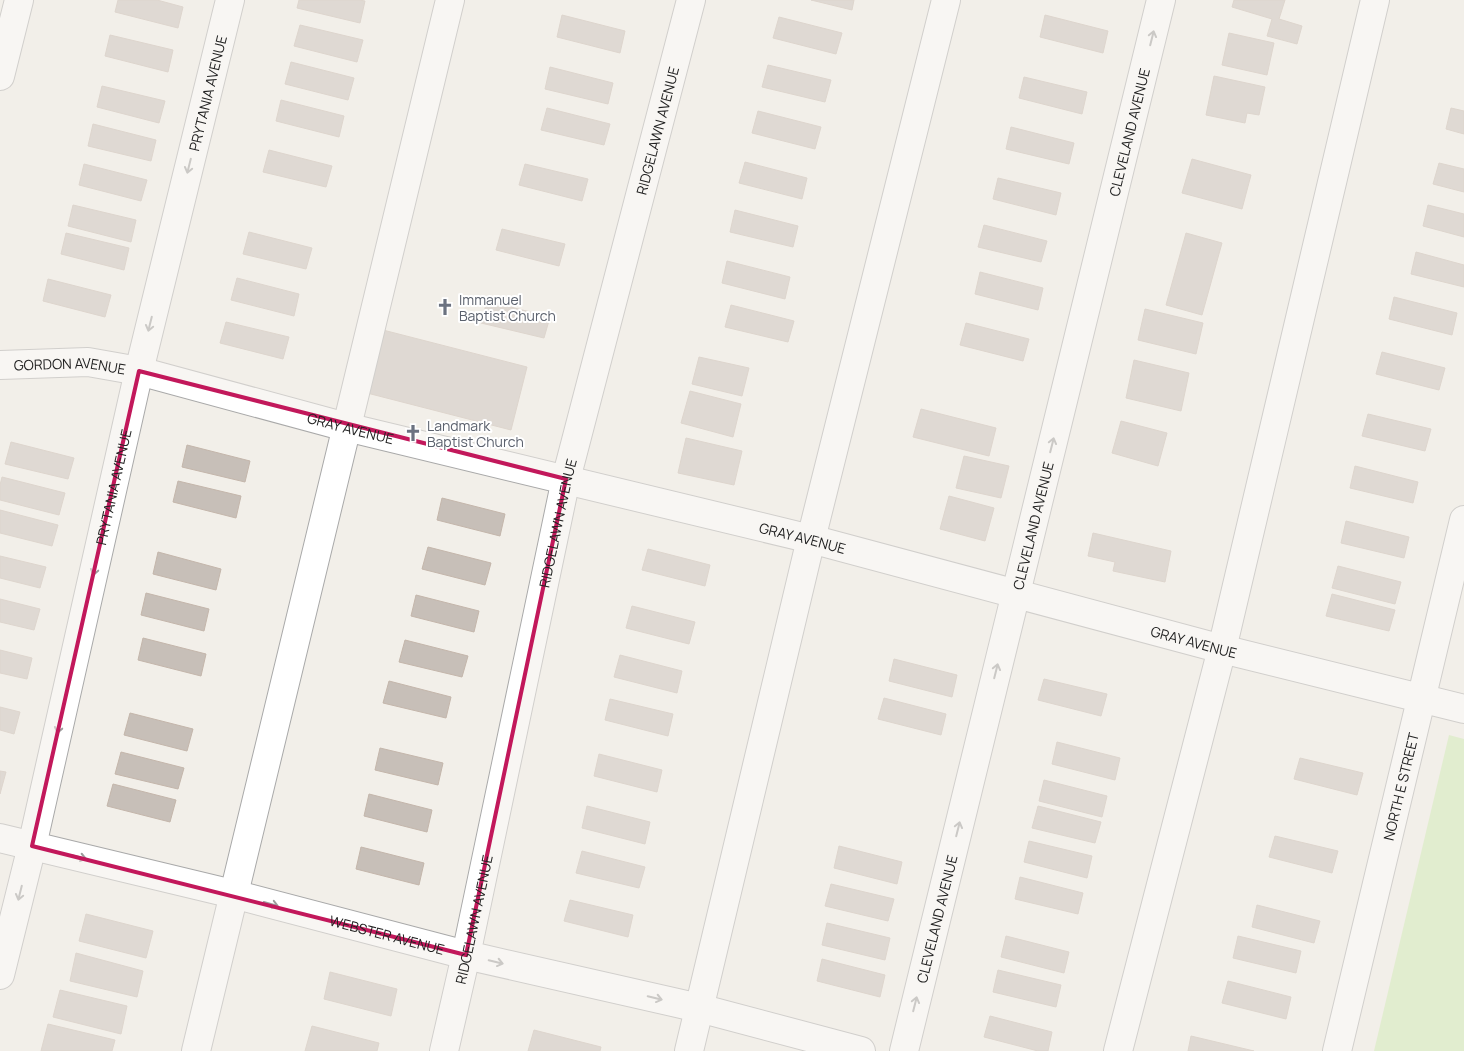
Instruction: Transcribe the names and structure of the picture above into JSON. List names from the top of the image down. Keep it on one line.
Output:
{"streets":{"street":["PRYTANIA AVENUE","RIDGELAWN AVENUE","CLEVELAND AVENUE","GORDON AVENUE","GRAY AVENUE","NORTH E STREET","WEBSTER AVENUE"]},"crossings":[["PRYTANIA AVENUE","GORDON AVENUE"],["PRYTANIA AVENUE","GRAY AVENUE"],["PRYTANIA AVENUE","WEBSTER AVENUE"],["RIDGELAWN AVENUE","GRAY AVENUE"],["RIDGELAWN AVENUE","WEBSTER AVENUE"],["CLEVELAND AVENUE","GRAY AVENUE"],["GORDON AVENUE","GRAY AVENUE"],["GRAY AVENUE","NORTH E STREET"]],"one_way":["WEBSTER AVENUE"],"places":{"church":["Immanuel Baptist Church","Landmark Baptist Church"]}}
